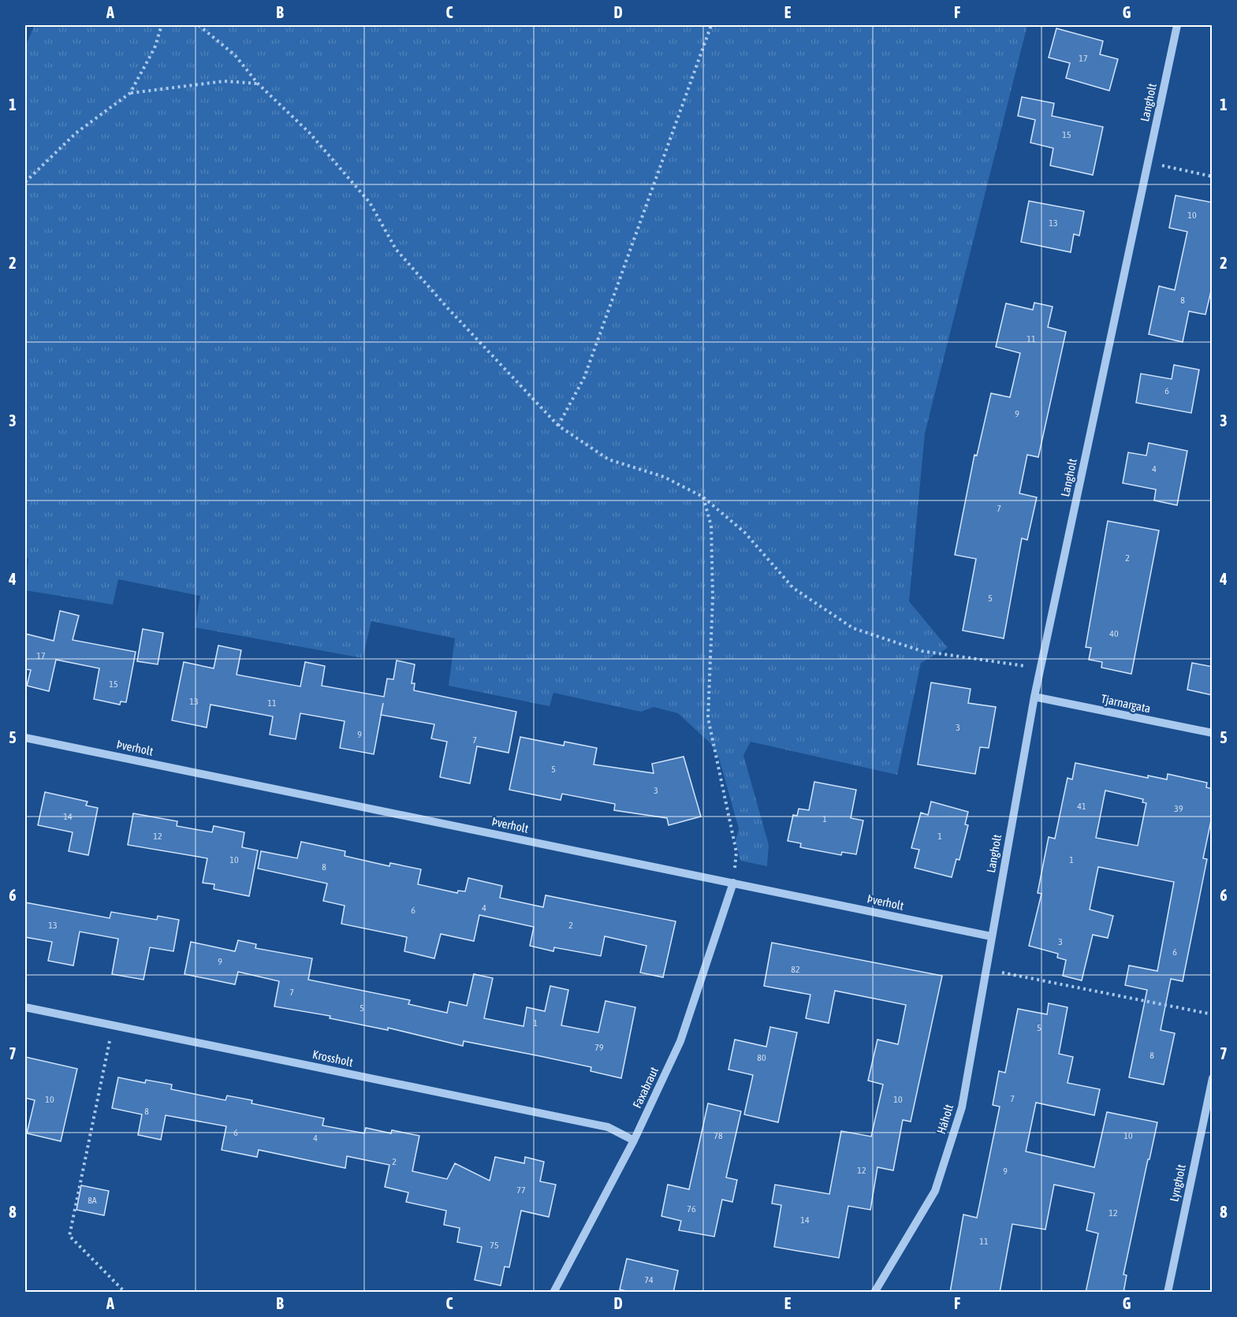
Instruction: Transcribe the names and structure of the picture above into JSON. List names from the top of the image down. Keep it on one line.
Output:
{"streets":{"street":["Langholt","Tjarnargata","Þverholt","Krossholt","Faxabraut","Háholt","Lyngholt"]},"crossings":[["Langholt","Tjarnargata"],["Langholt","Þverholt"],["Langholt","Háholt"],["Þverholt","Faxabraut"],["Þverholt","Háholt"],["Krossholt","Faxabraut"]],"house_numbers":["17","15","10","13","8","11","6","9","4","7","2","5","40","17","15","13","11","3","9","7","5","3","41","39","14","1","12","1","10","1","8","4","6","13","2","3","6","9","82","7","5","1","5","79","8","80","7","10","10","8","6","78","10","4","2","12","9","77","8A","76","12","14","11","75","74"],"grid":{"columns":["A","B","C","D","E","F","G"],"rows":["1","2","3","4","5","6","7","8"]}}
